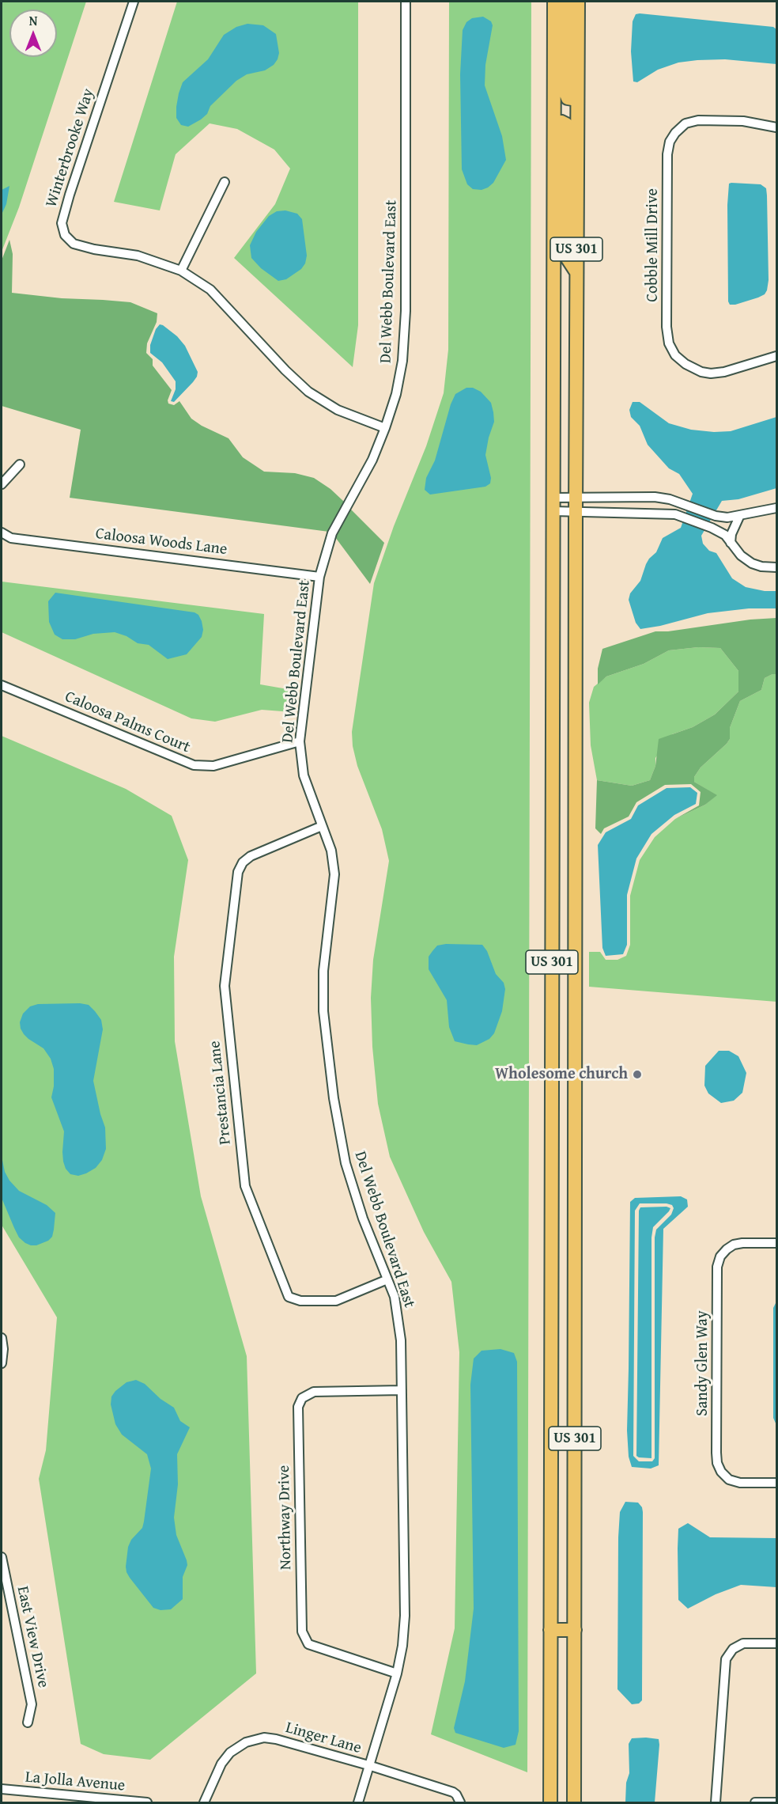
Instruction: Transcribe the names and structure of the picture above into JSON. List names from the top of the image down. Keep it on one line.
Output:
{"streets":{"main road":["US 301"],"street":["Winterbrooke Way","Cobble Mill Drive","Del Webb Boulevard East","Caloosa Woods Lane","Caloosa Palms Court","Prestancia Lane","Sandy Glen Way","Northway Drive","East View Drive","Linger Lane","La Jolla Avenue"]},"crossings":[["Winterbrooke Way","Del Webb Boulevard East"],["Del Webb Boulevard East","Caloosa Woods Lane"],["Del Webb Boulevard East","Caloosa Palms Court"],["Del Webb Boulevard East","Prestancia Lane"],["Del Webb Boulevard East","Northway Drive"],["Del Webb Boulevard East","Linger Lane"]],"places":["Wholesome church"],"north":"top"}
